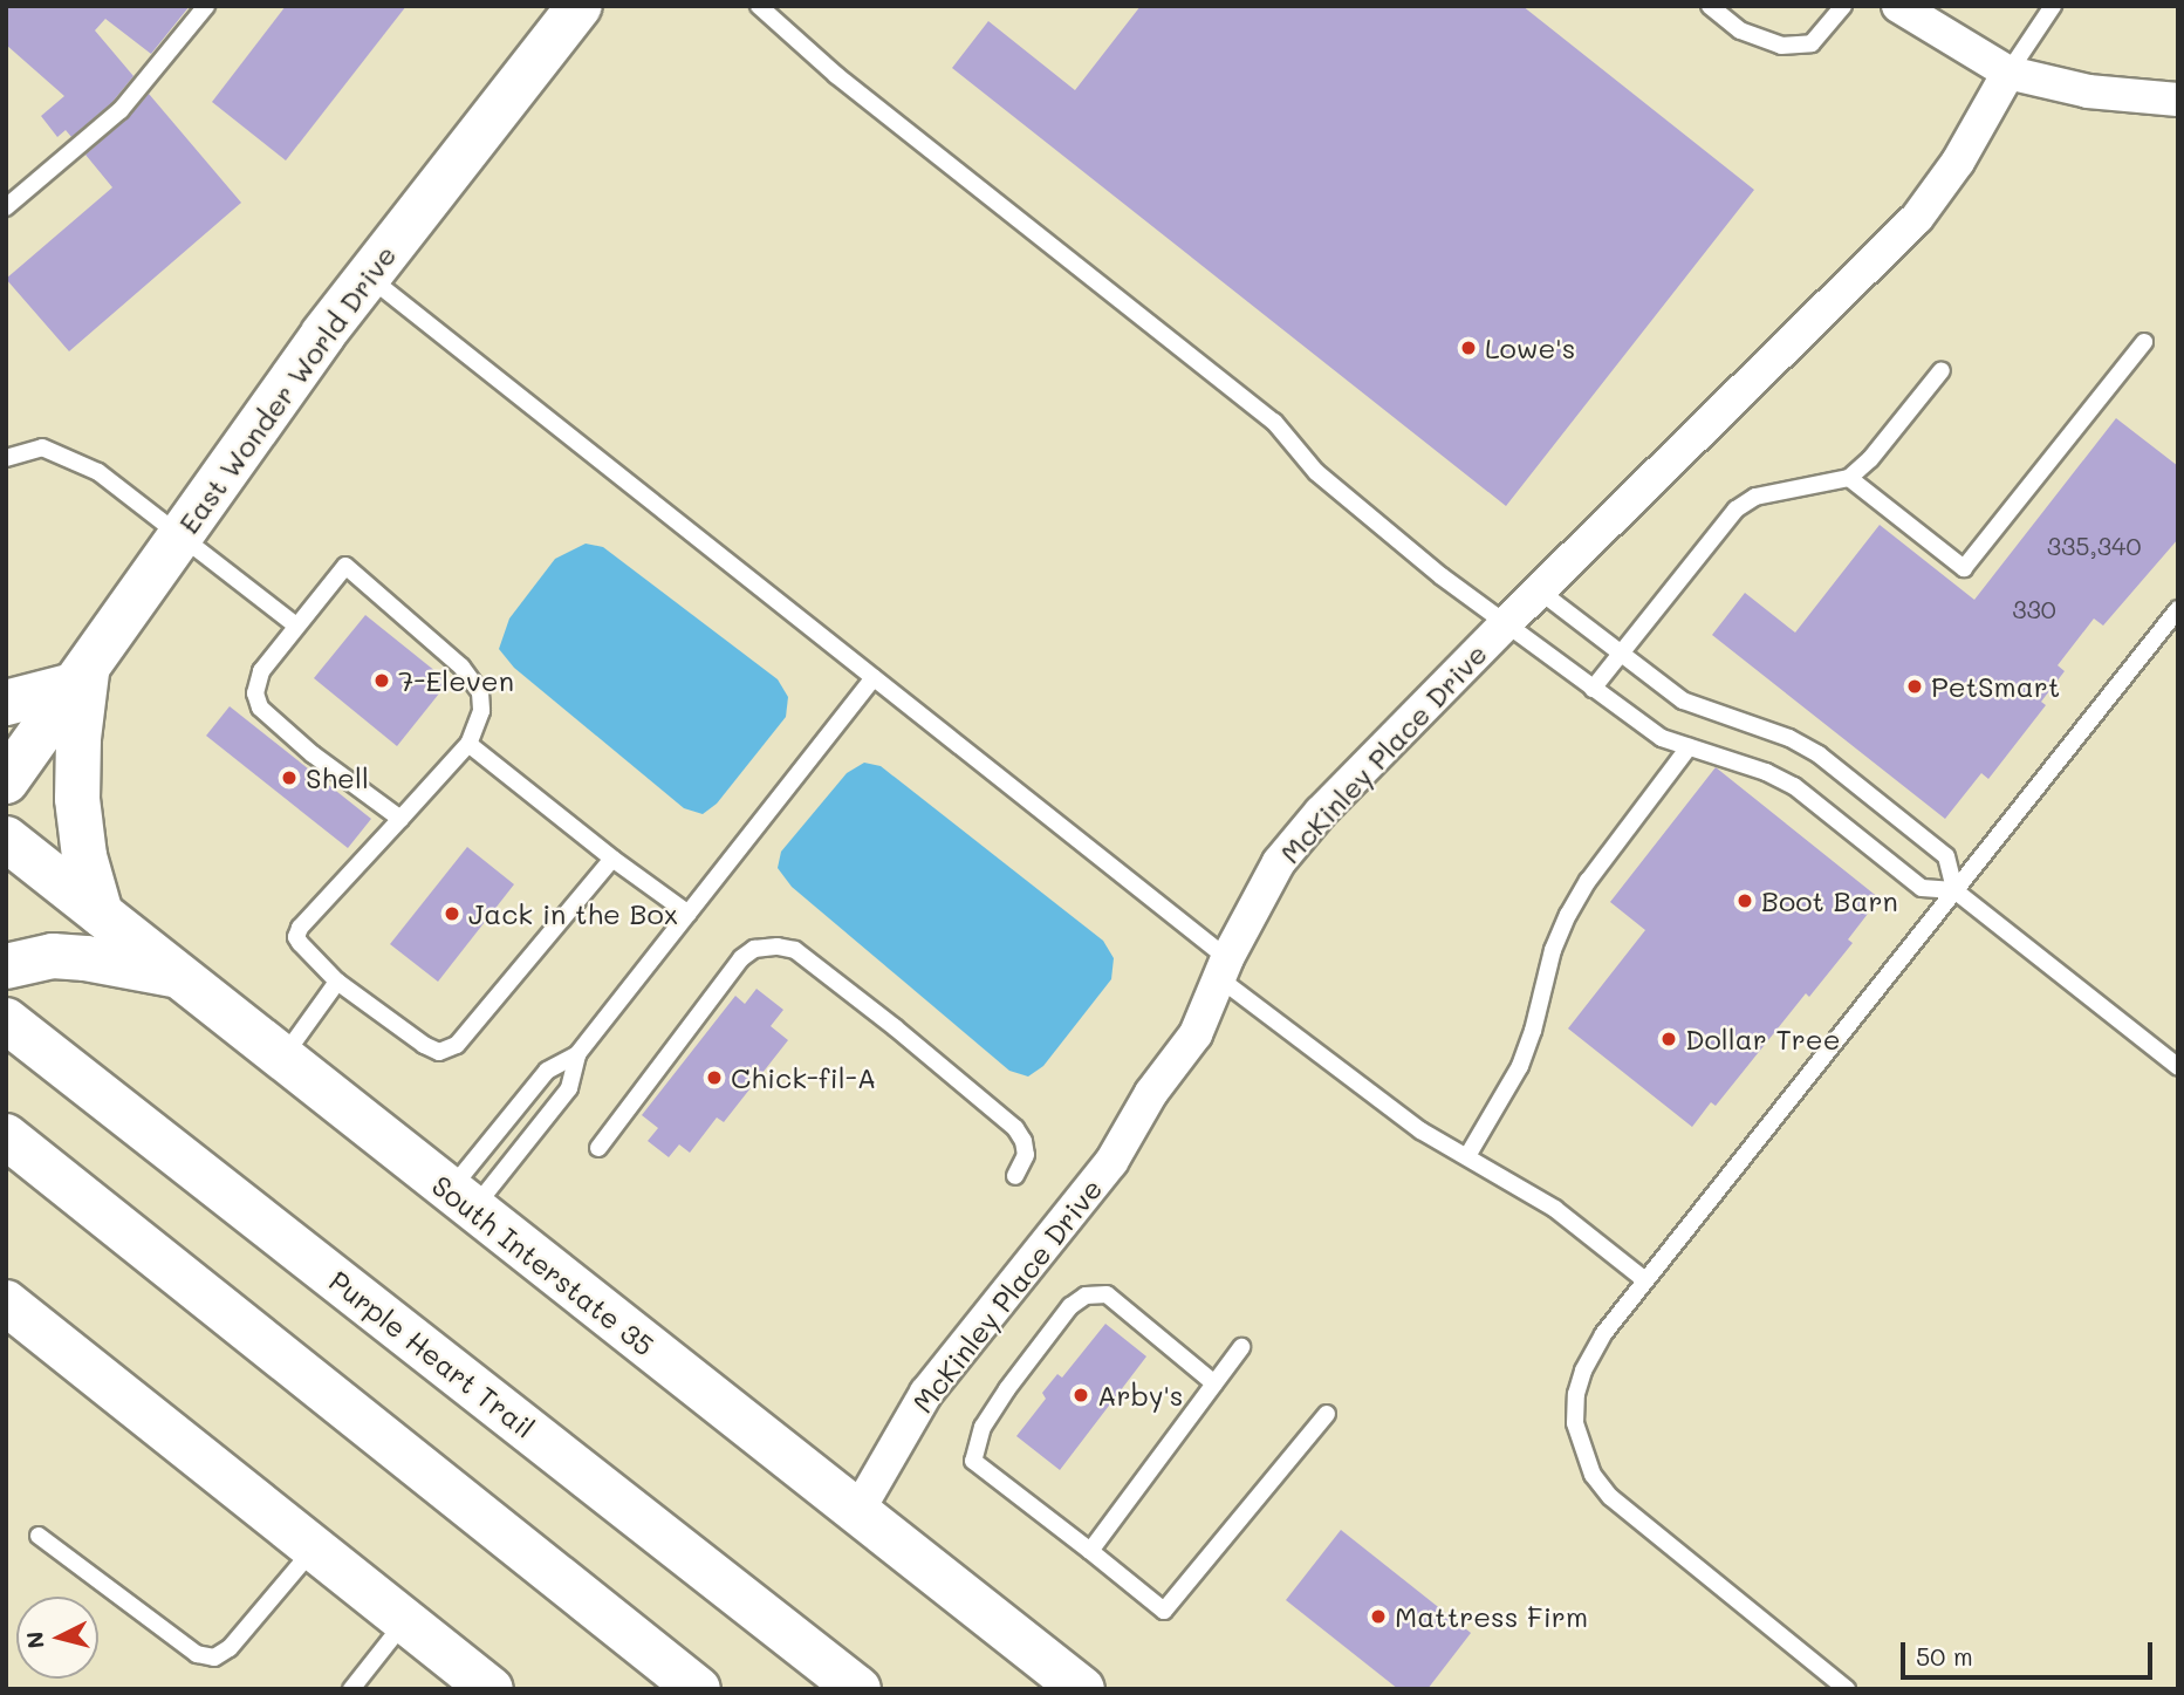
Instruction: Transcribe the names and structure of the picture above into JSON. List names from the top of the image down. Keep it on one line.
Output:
{"streets":{"main road":["East Wonder World Drive","South Interstate 35","Purple Heart Trail"],"street":["McKinley Place Drive"]},"crossings":[["McKinley Place Drive","South Interstate 35"]],"places":["Lowe's","7-Eleven","PetSmart","Shell","Boot Barn","Jack in the Box","Dollar Tree","Chick-fil-A","Arby's","Mattress Firm"],"house_numbers":["335,340","330"],"scale_bar":"50 m","north":"left"}
